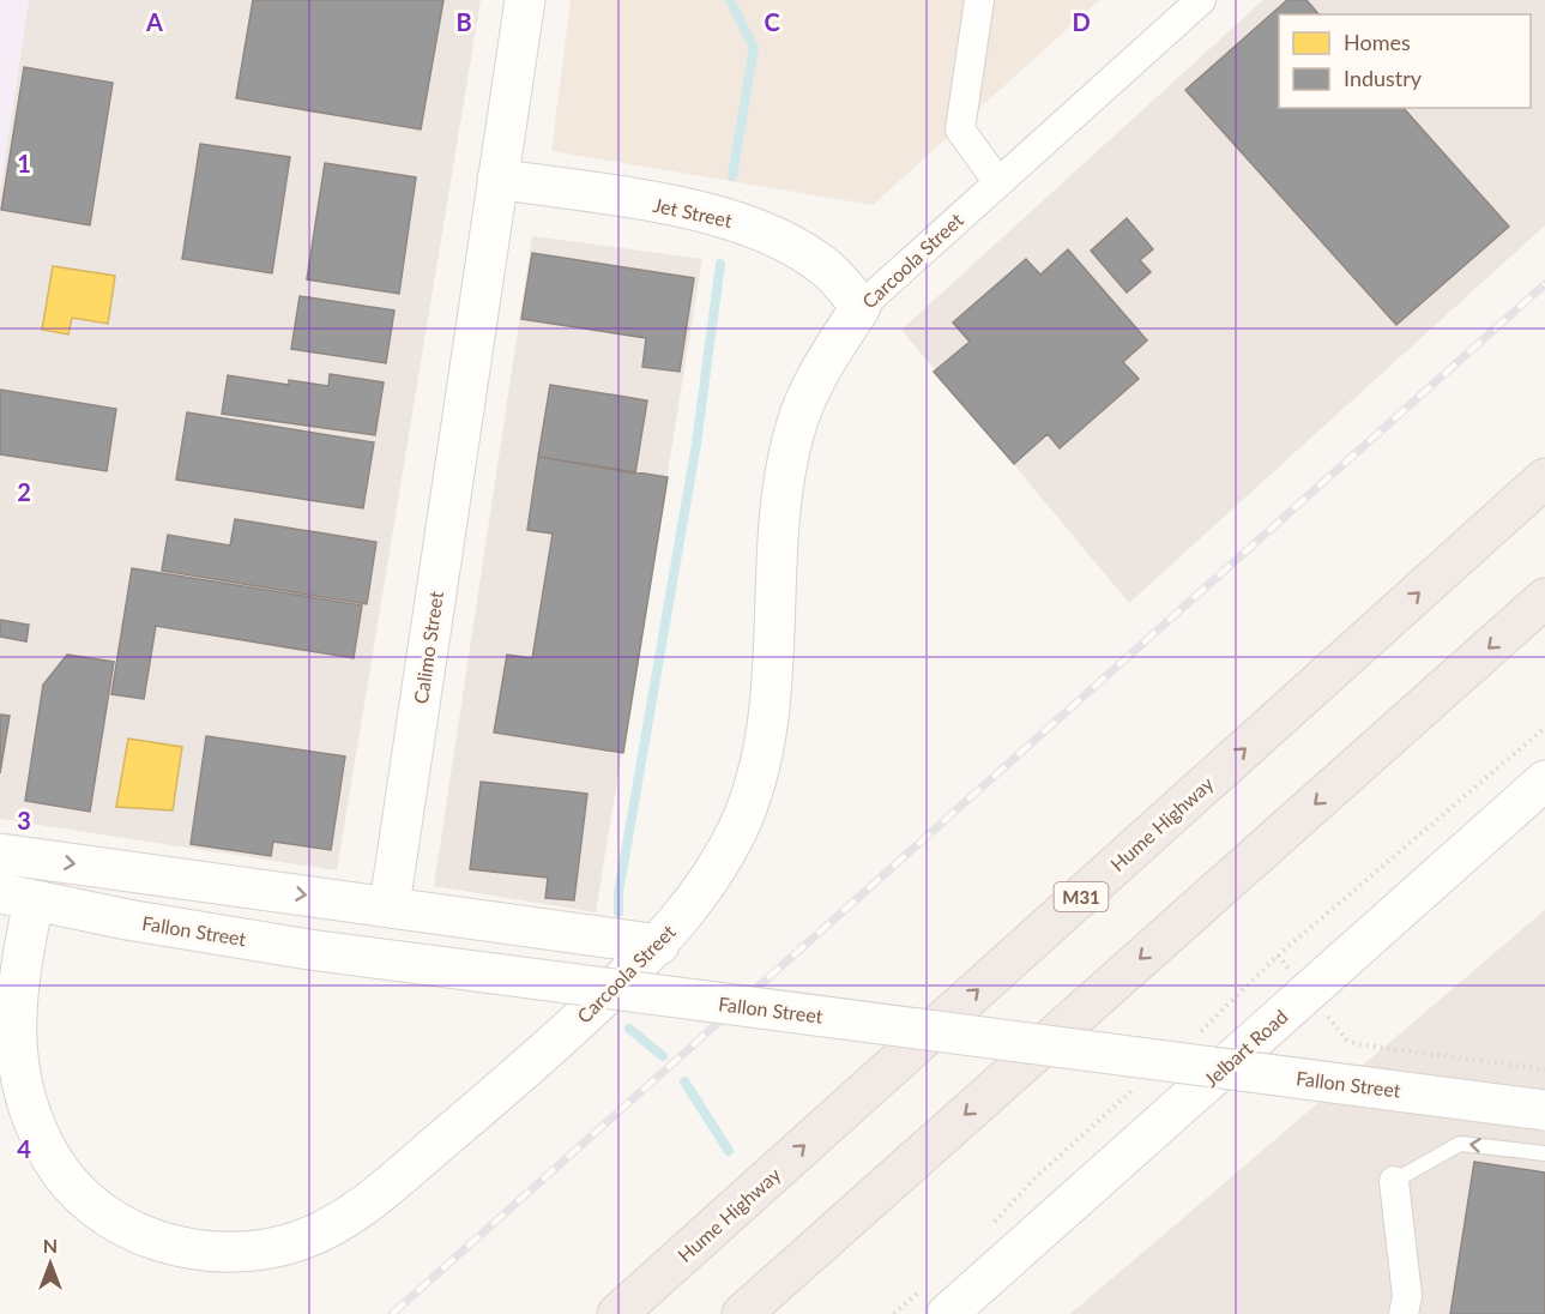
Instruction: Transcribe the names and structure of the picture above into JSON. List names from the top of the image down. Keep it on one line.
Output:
{"streets":{"highway":["Hume Highway","M31"],"street":["Jet Street","Carcoola Street","Calimo Street","Fallon Street","Jelbart Road"]},"crossings":[["Jet Street","Carcoola Street"],["Jet Street","Calimo Street"],["Carcoola Street","Fallon Street"]],"legend":["Homes","Industry"],"north":"top","grid":{"columns":["A","B","C","D"],"rows":["1","2","3","4"]}}
